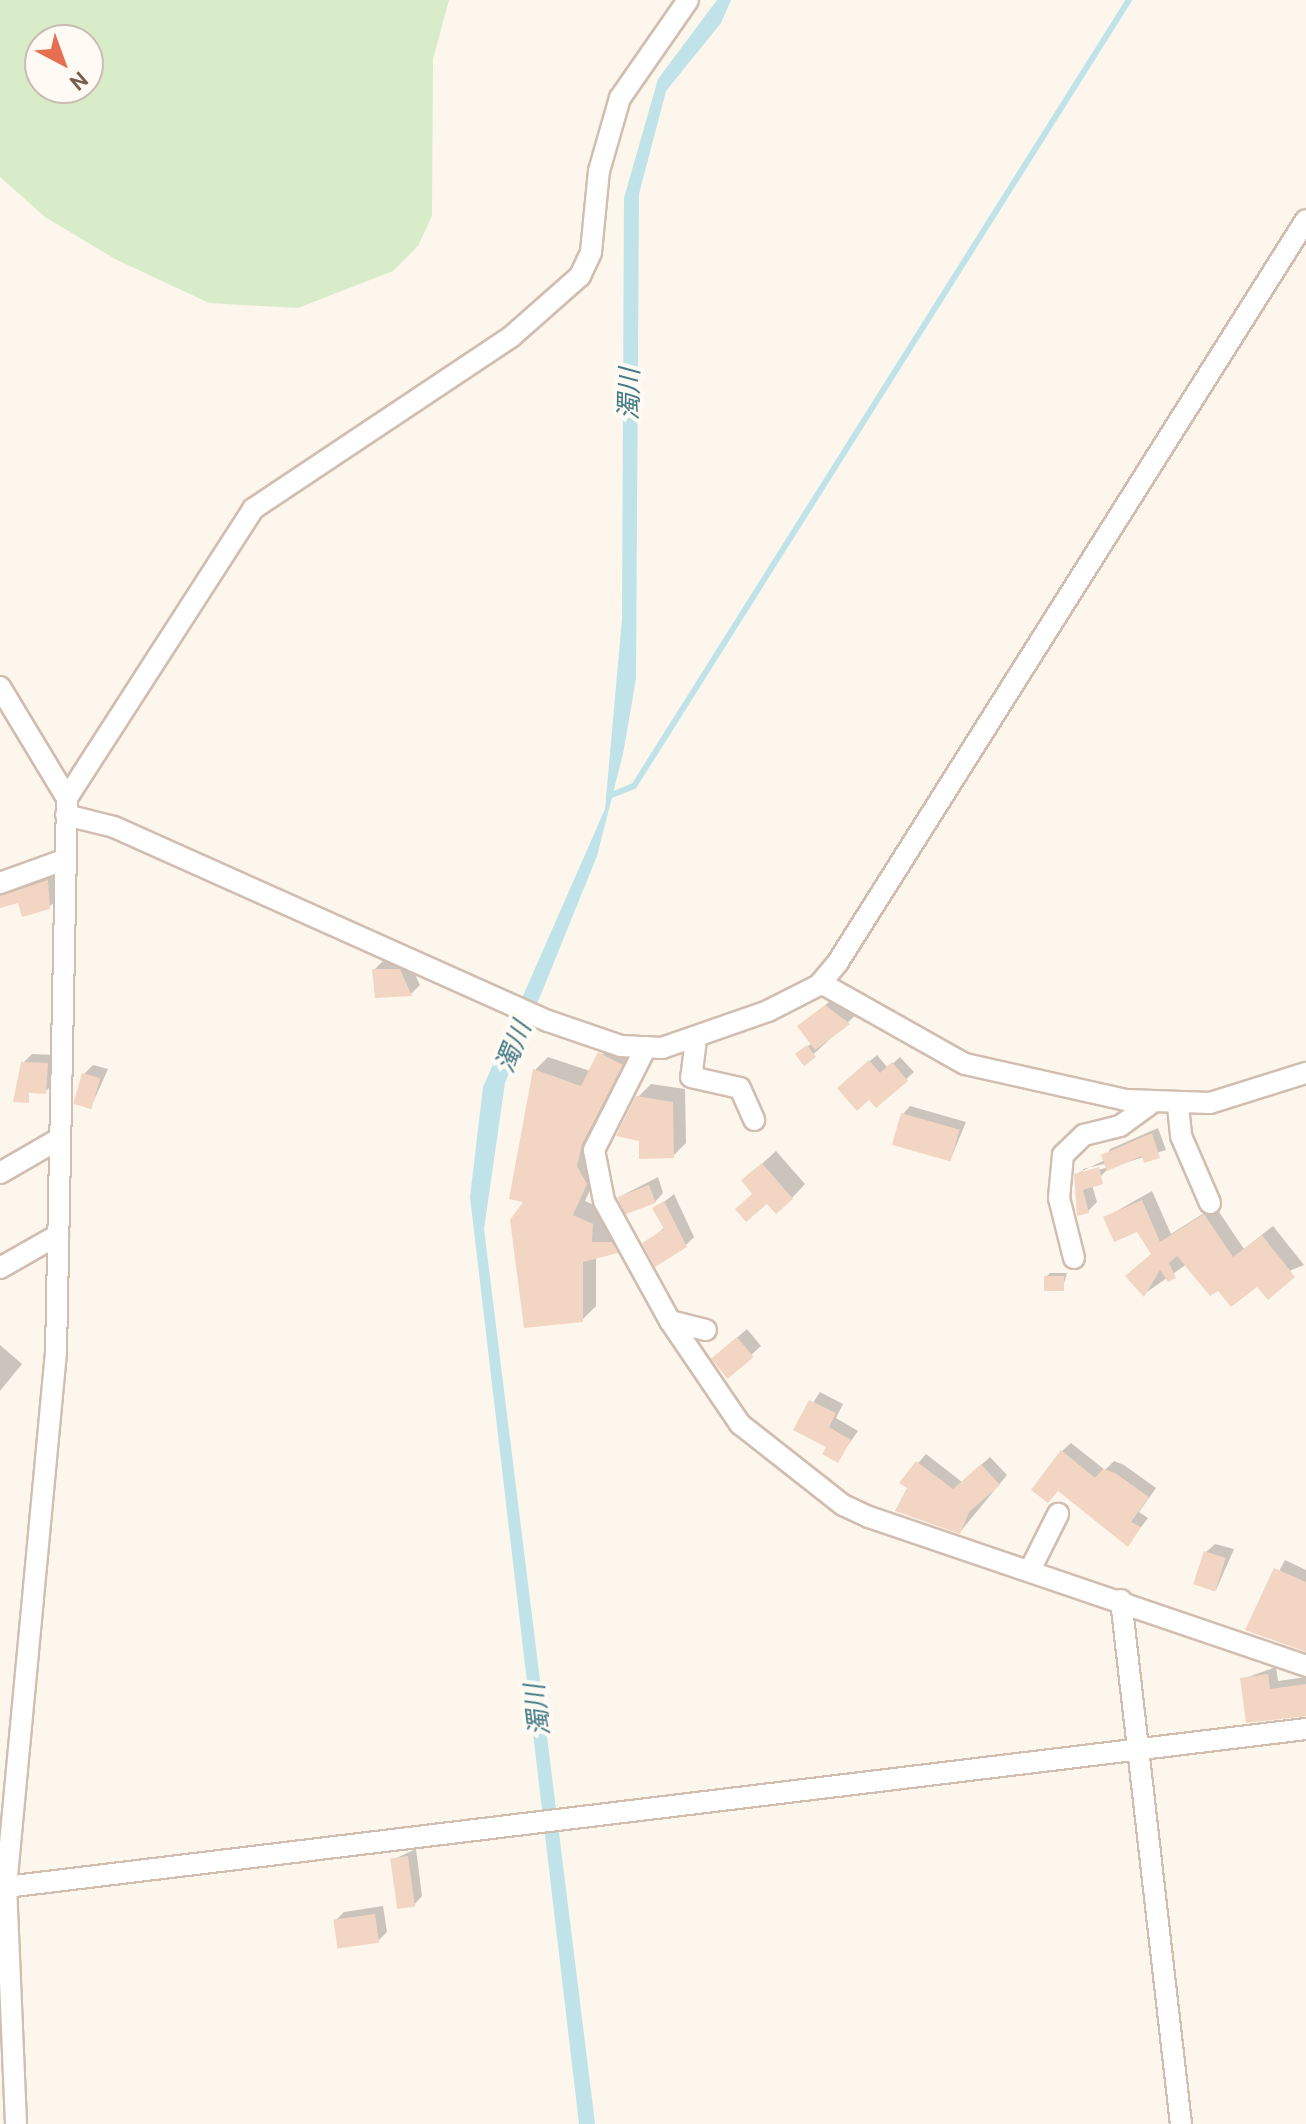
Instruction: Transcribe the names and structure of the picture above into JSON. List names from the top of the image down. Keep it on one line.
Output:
{"water":["濁川"],"north":"bottom right"}
